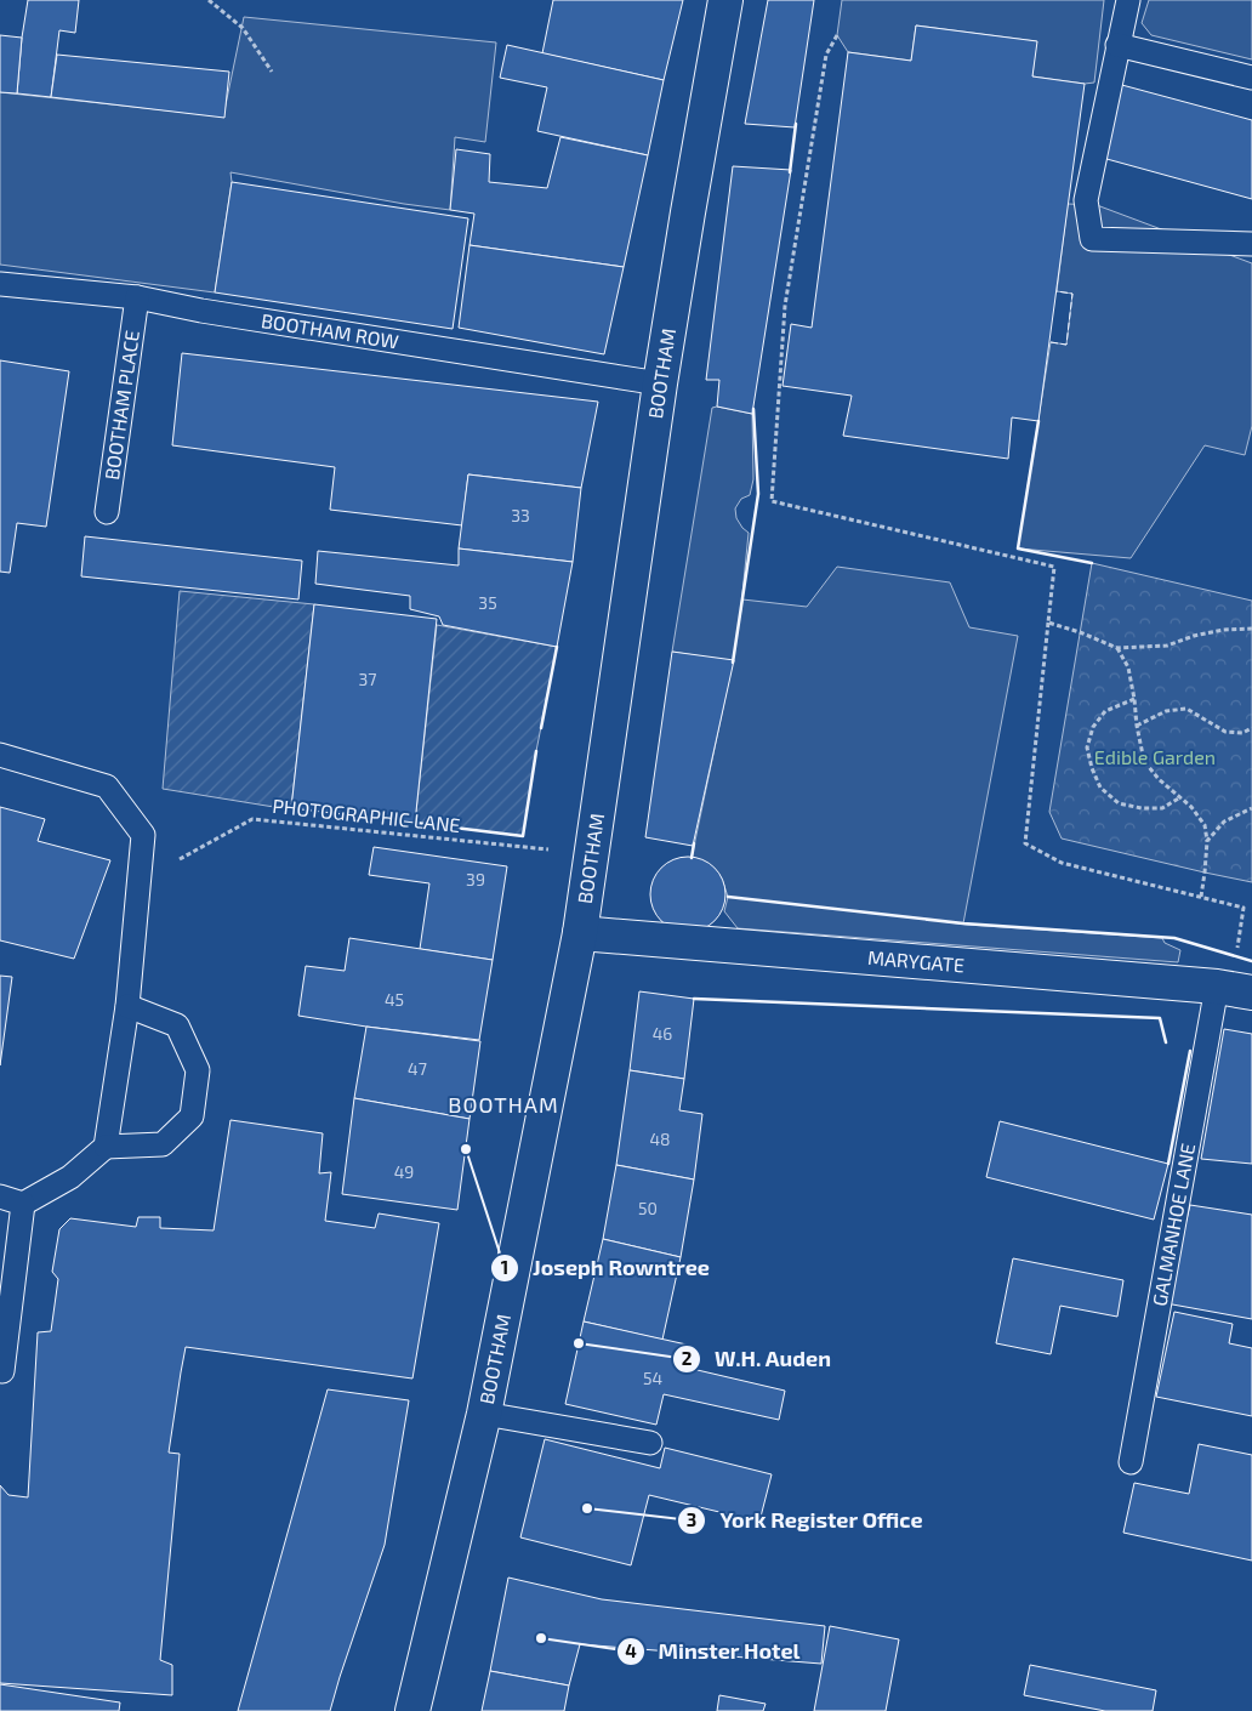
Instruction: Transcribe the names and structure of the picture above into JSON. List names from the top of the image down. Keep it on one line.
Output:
{"streets":{"main road":["BOOTHAM","MARYGATE"],"lane":["BOOTHAM ROW","BOOTHAM PLACE","GALMANHOE LANE"],"path":["PHOTOGRAPHIC LANE"]},"crossings":[["BOOTHAM ROW","BOOTHAM"],["BOOTHAM ROW","BOOTHAM PLACE"],["BOOTHAM","PHOTOGRAPHIC LANE"],["BOOTHAM","MARYGATE"],["MARYGATE","GALMANHOE LANE"]],"districts":["BOOTHAM"],"parks":["Edible Garden"],"places":["Joseph Rowntree","W.H. Auden","York Register Office","Minster Hotel"],"house_numbers":["33","35","37","39","45","46","47","48","49","50","54"]}
